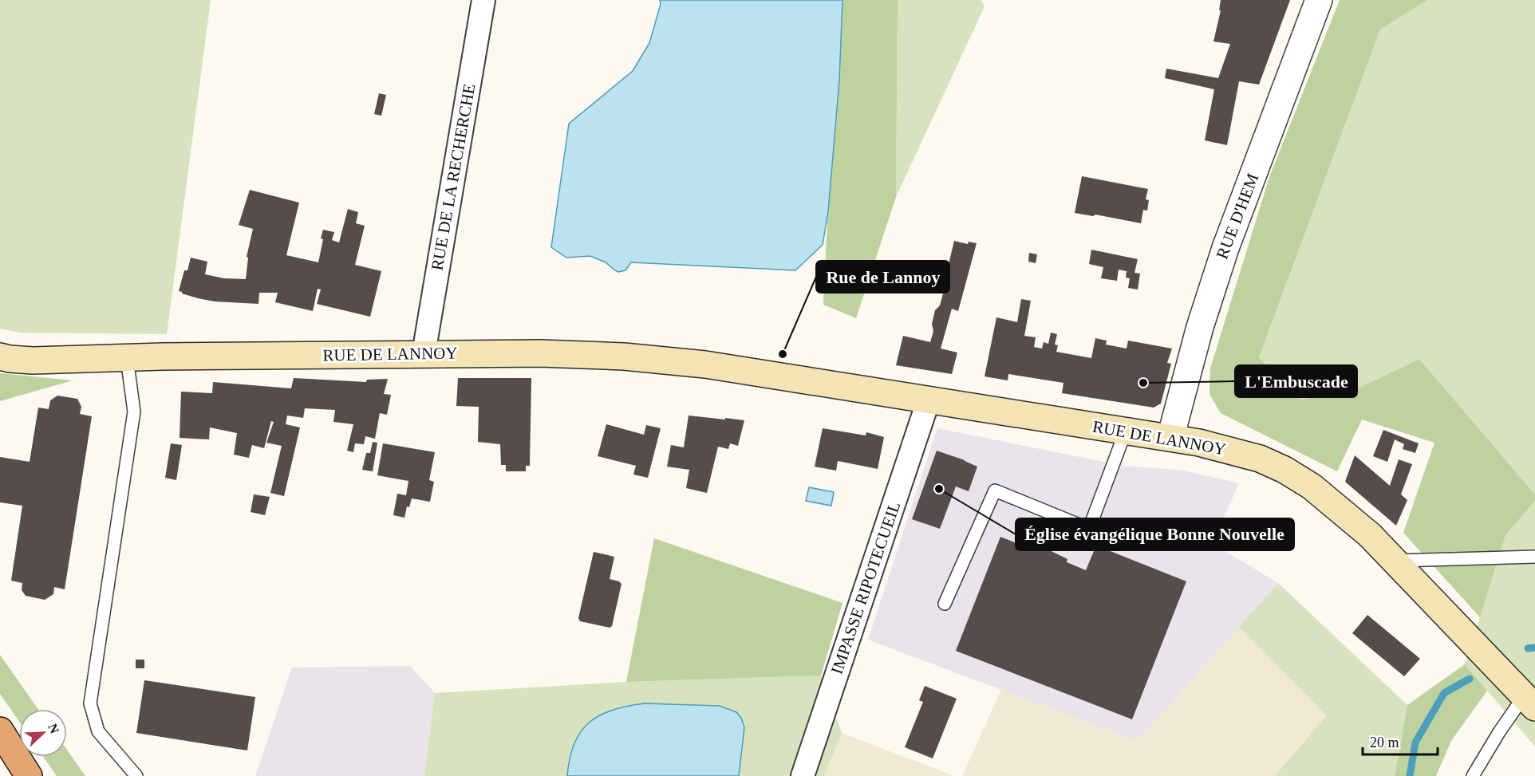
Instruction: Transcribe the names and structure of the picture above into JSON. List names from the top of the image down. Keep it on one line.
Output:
{"streets":{"main road":["RUE DE LANNOY"],"street":["RUE DE LA RECHERCHE","RUE D'HEM","IMPASSE RIPOTECUEIL"]},"crossings":[["RUE DE LA RECHERCHE","RUE DE LANNOY"],["RUE D'HEM","RUE DE LANNOY"],["RUE DE LANNOY","IMPASSE RIPOTECUEIL"]],"places":["Rue de Lannoy","L'Embuscade","Église évangélique Bonne Nouvelle"],"scale_bar":"20 m","north":"top right"}
